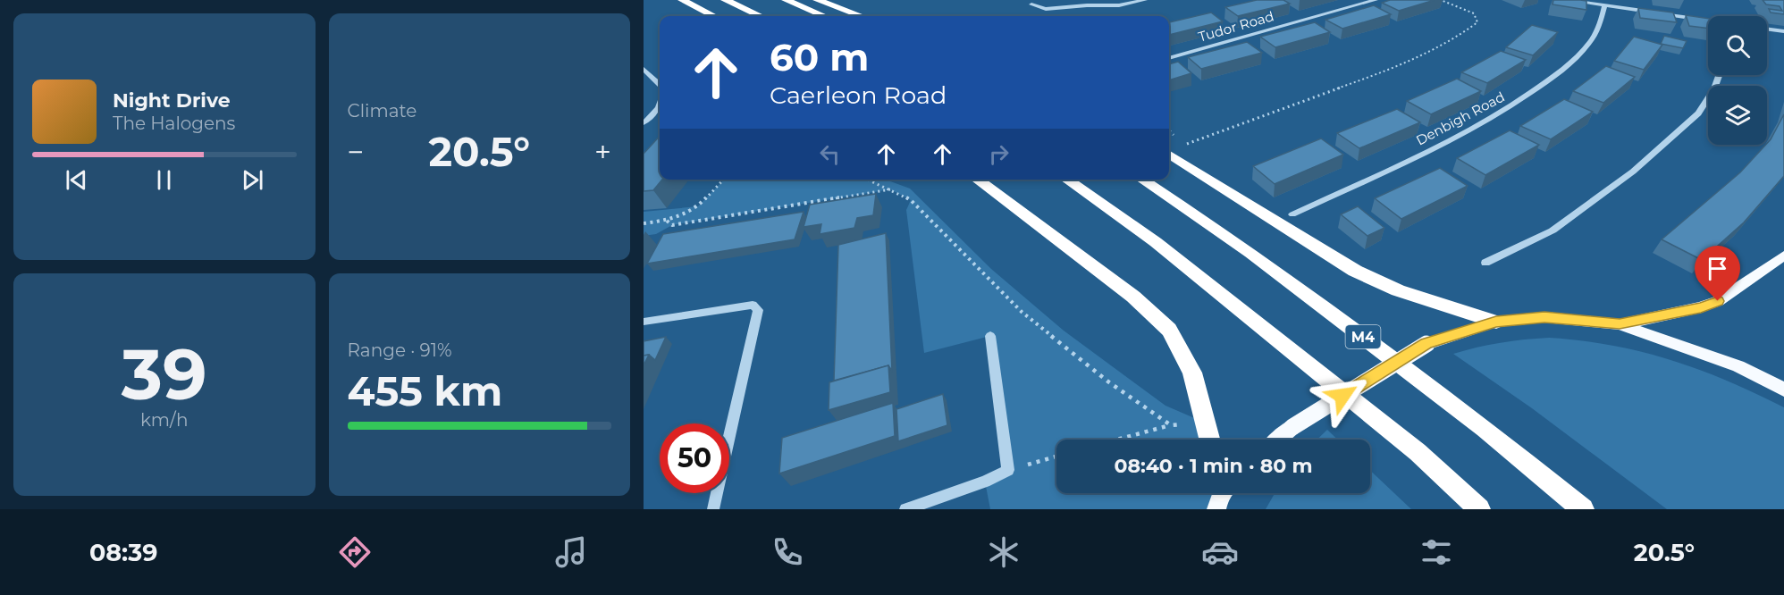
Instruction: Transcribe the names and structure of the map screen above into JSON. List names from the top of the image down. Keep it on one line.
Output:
{"streets":{"highway":["M4"],"street":["Tudor Road","Denbigh Road"]},"page":{"tile":["Climate",["39","km/h"],["Range · 91%","455 km"]],"turn":["60 m","Caerleon Road"],"song":["Night Drive","The Halogens"],"heat":["−","20.5°","+"],"limit":"50","trip":"08:40 · 1 min · 80 m","tabs":["08:39","20.5°"]}}
